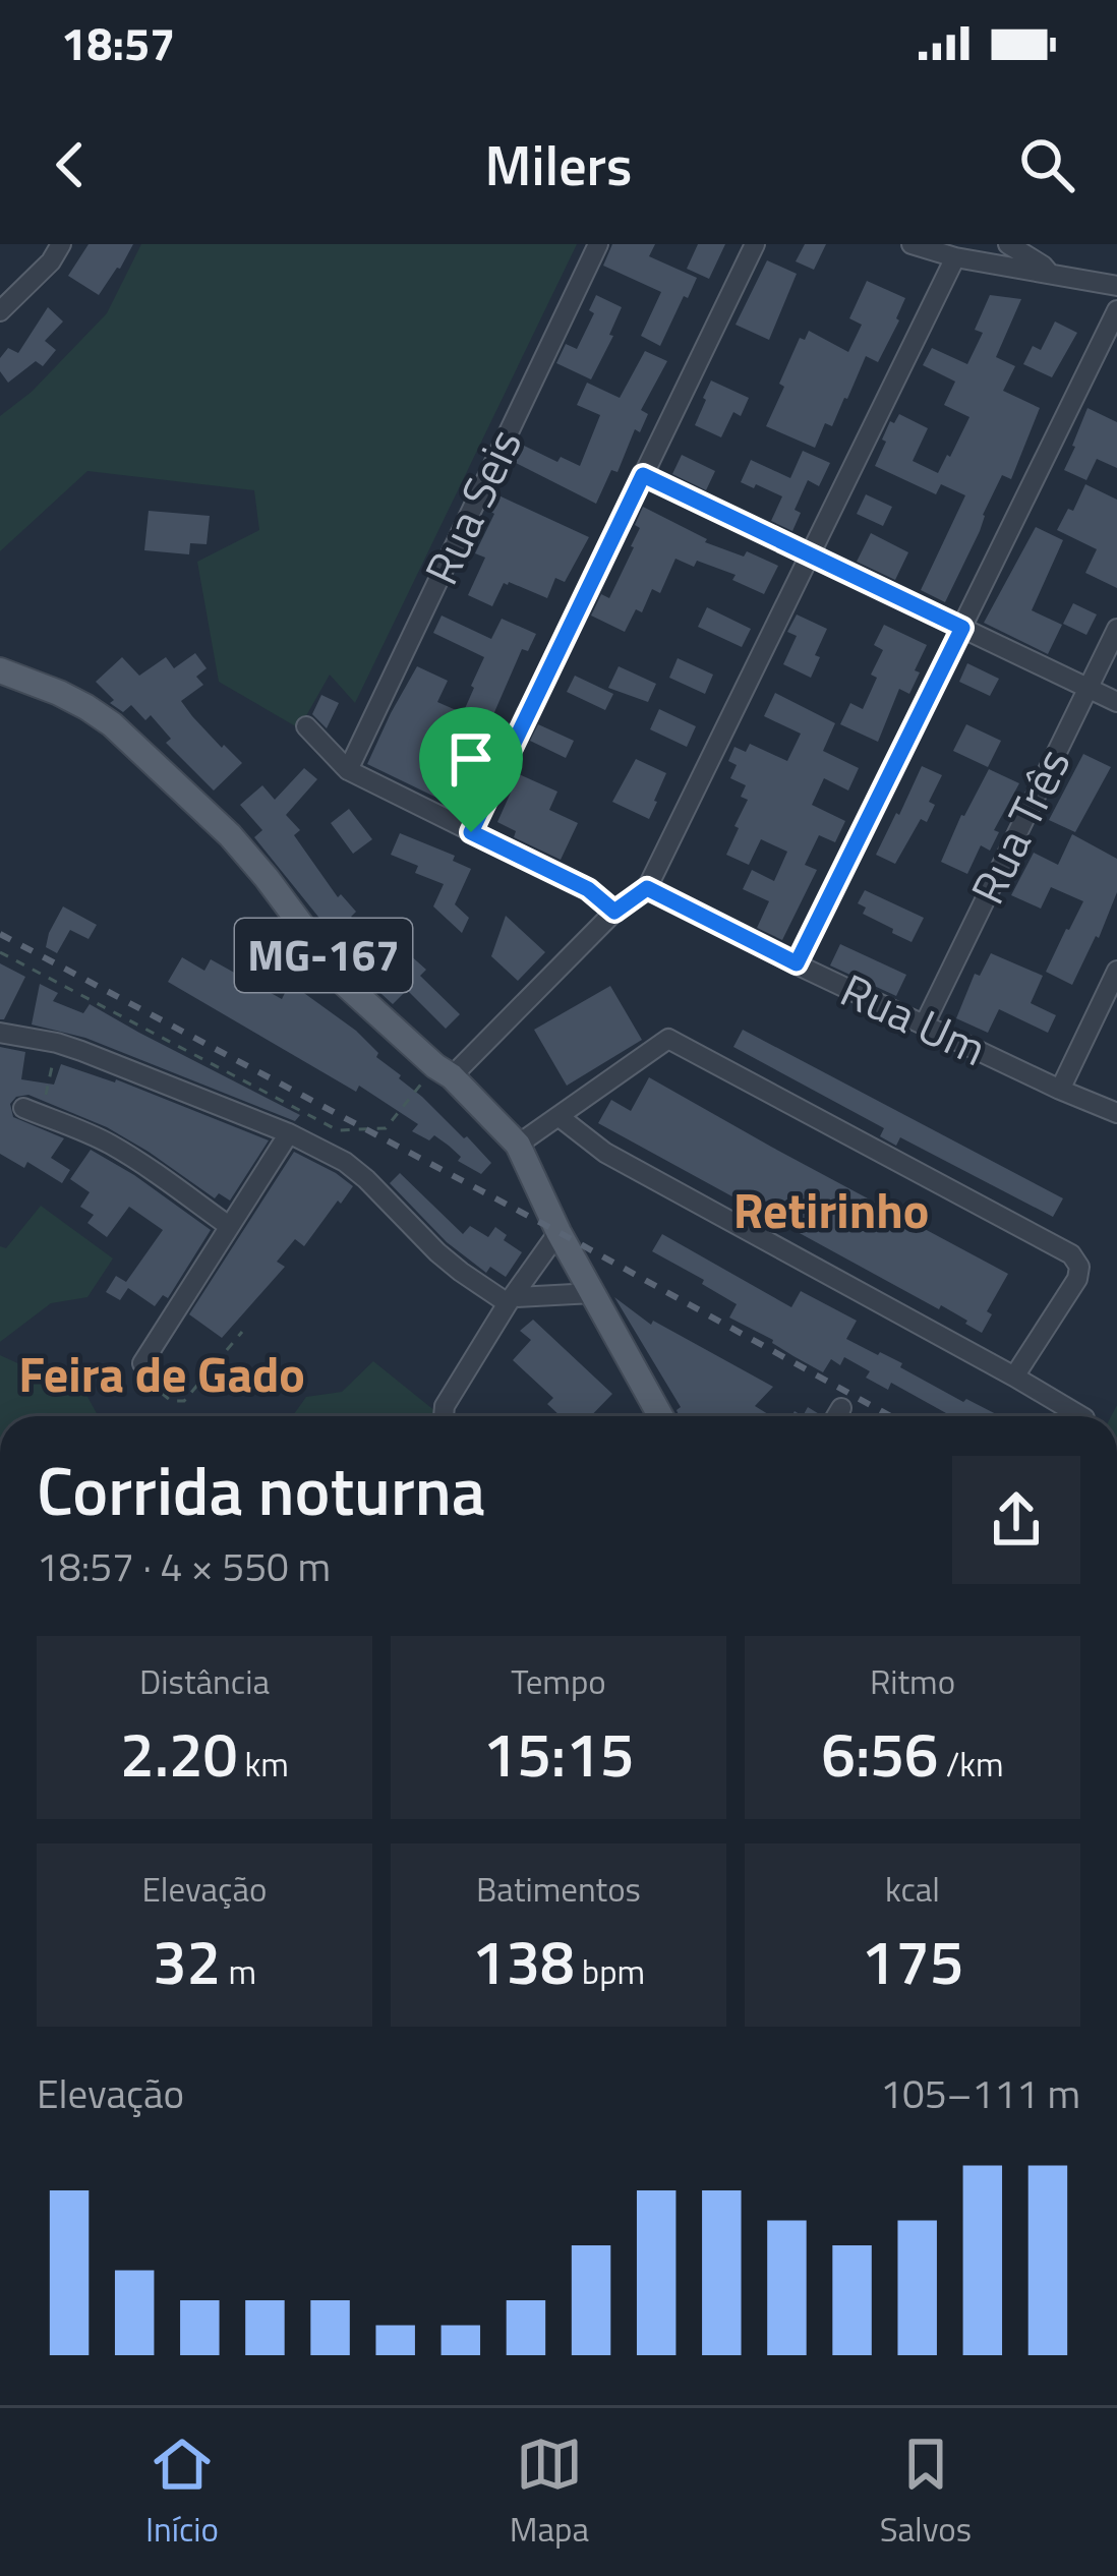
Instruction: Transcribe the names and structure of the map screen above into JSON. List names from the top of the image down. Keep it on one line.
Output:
{"streets":{"main road":["MG-167"],"street":["Rua Seis","Rua Três","Rua Um"]},"crossings":[["Rua Três","Rua Um"]],"districts":["Retirinho","Feira de Gado"],"page":{"status":"18:57","header":"Milers","heading":["Corrida noturna","18:57 · 4 × 550 m"],"stats":[["Distância","2.20 km"],["Tempo","15:15"],["Ritmo","6:56 /km"],["Elevação","32 m"],["Batimentos","138 bpm"],["kcal","175"]],"chart":["Elevação","105–111 m"],"tabs":["Início","Mapa","Salvos"]}}
